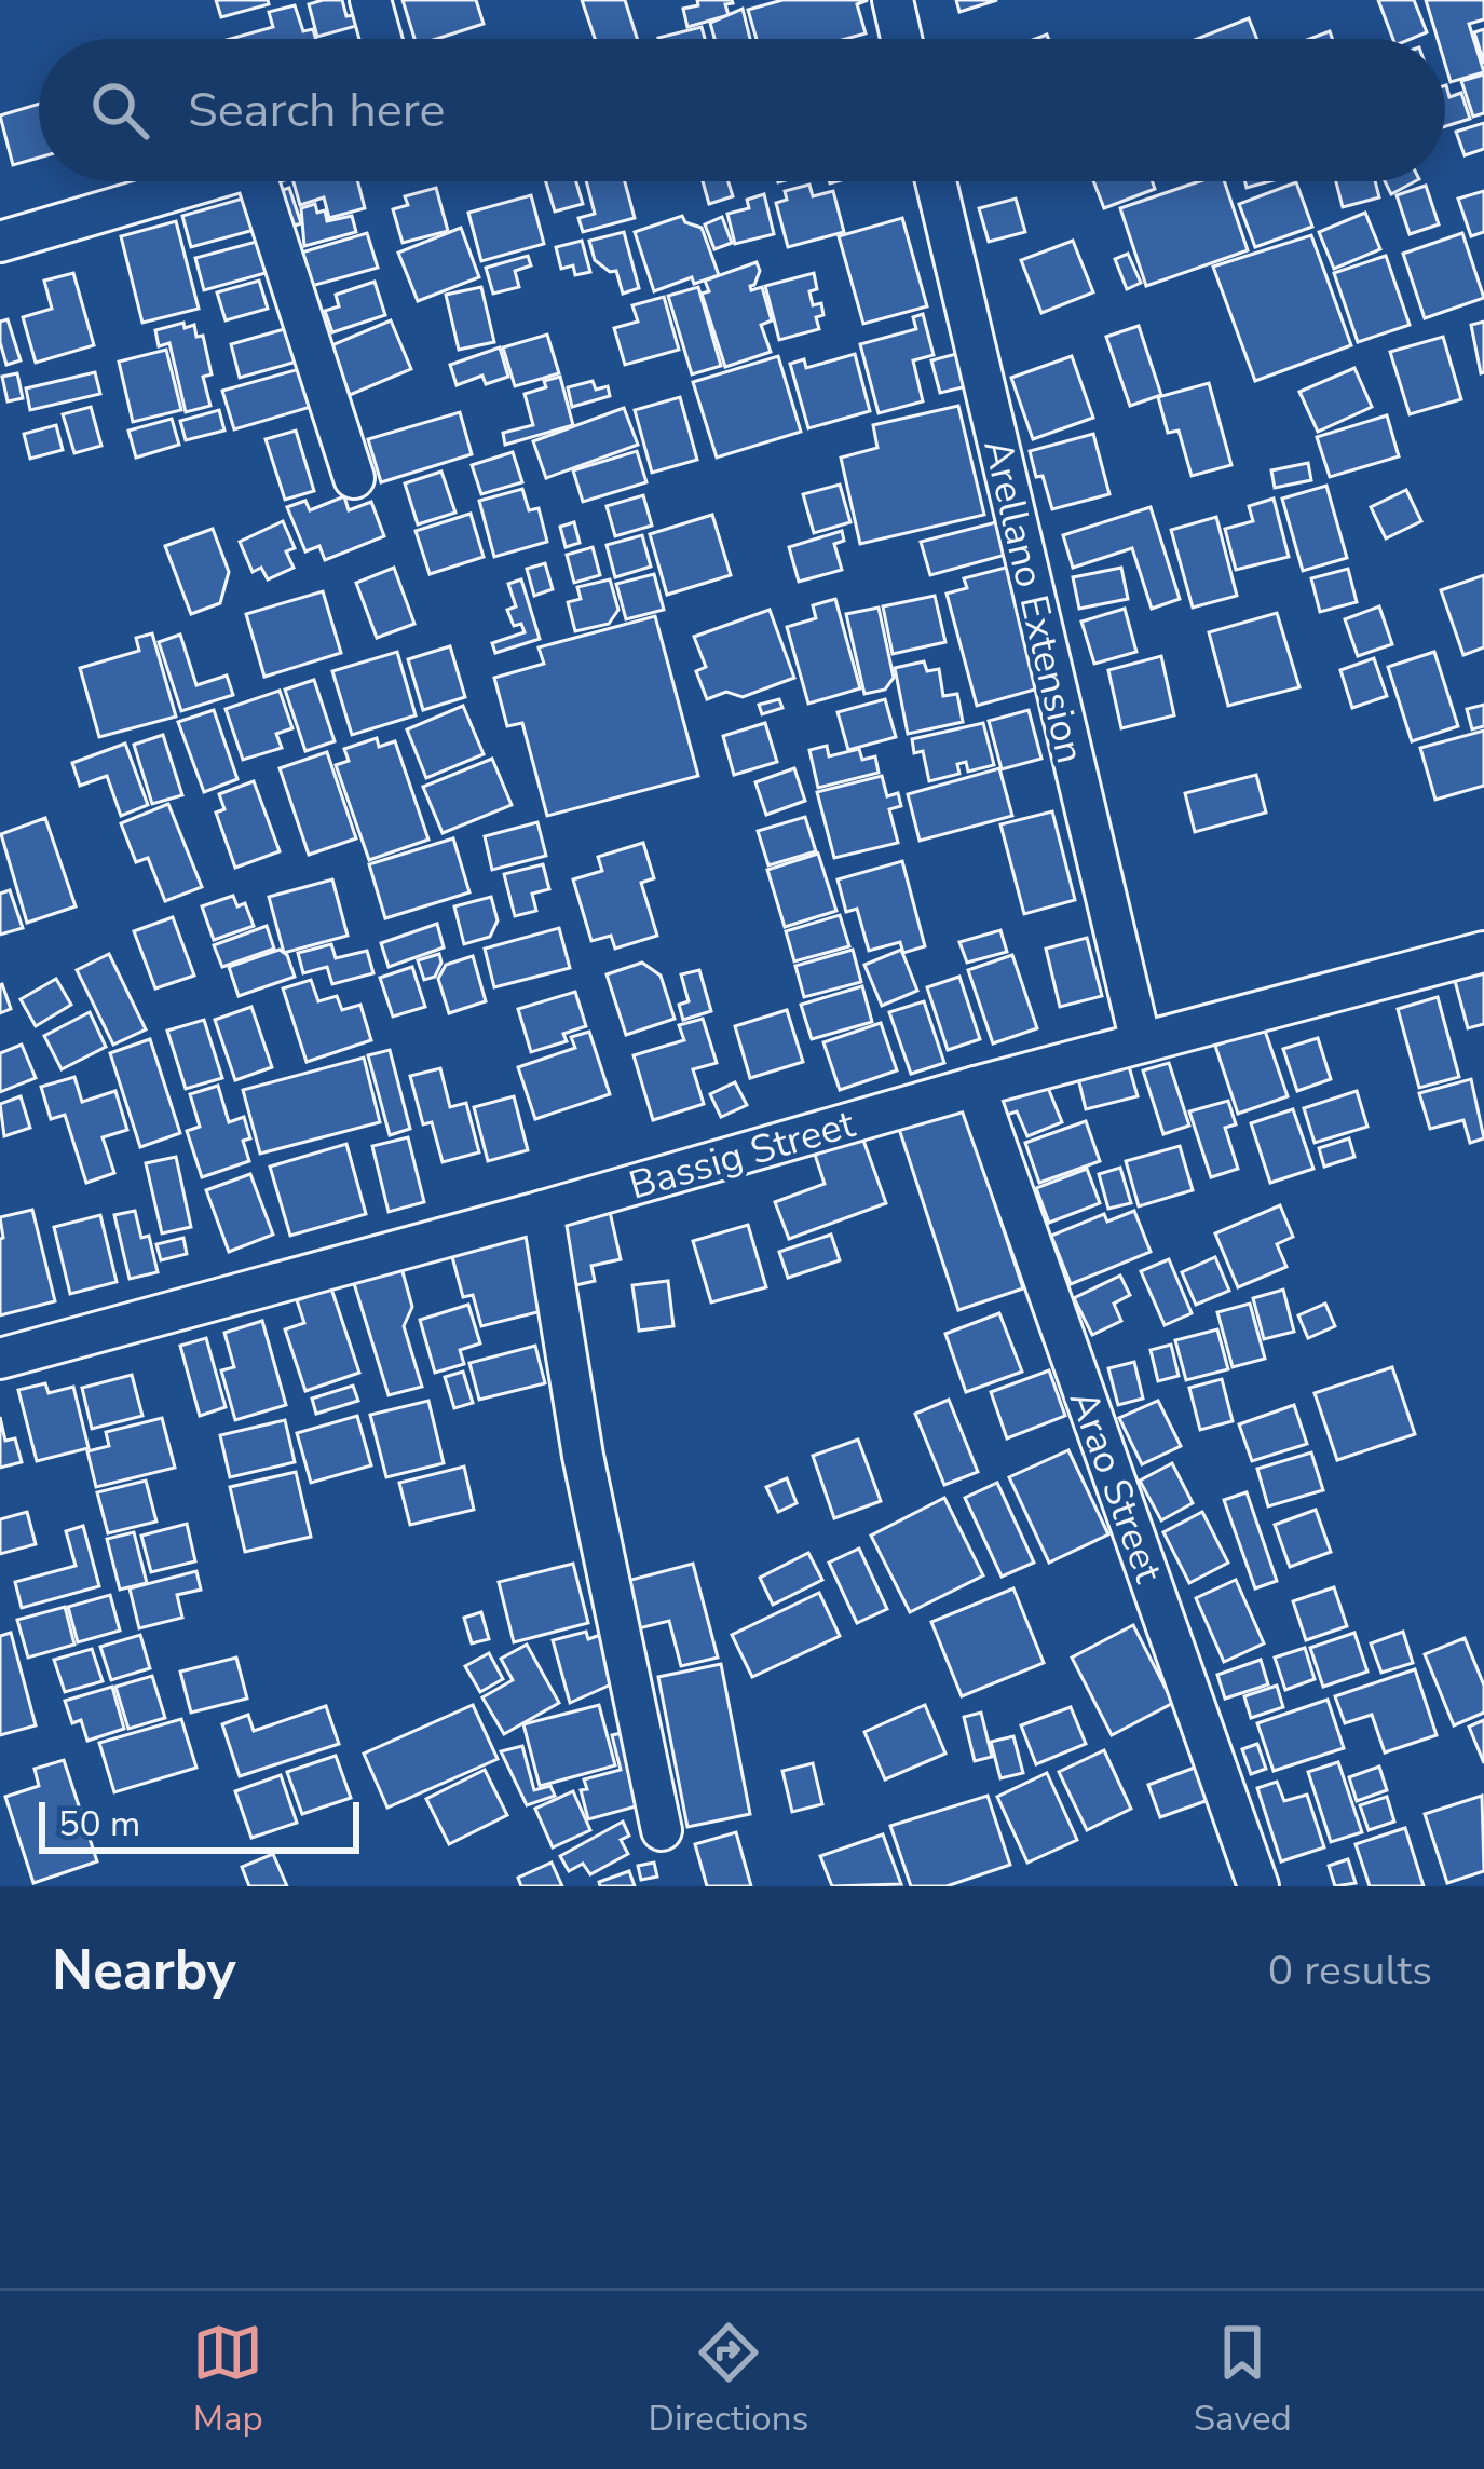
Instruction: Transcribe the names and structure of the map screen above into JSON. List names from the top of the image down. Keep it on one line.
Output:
{"streets":{"street":["Arellano Extension","Bassig Street","Arao Street"]},"crossings":[["Arellano Extension","Bassig Street"],["Bassig Street","Arao Street"]],"scale_bar":"50 m","page":{"search":"Search here","scale":"50 m","heading":["Nearby","0 results"],"nav":["Map","Directions","Saved"]}}
